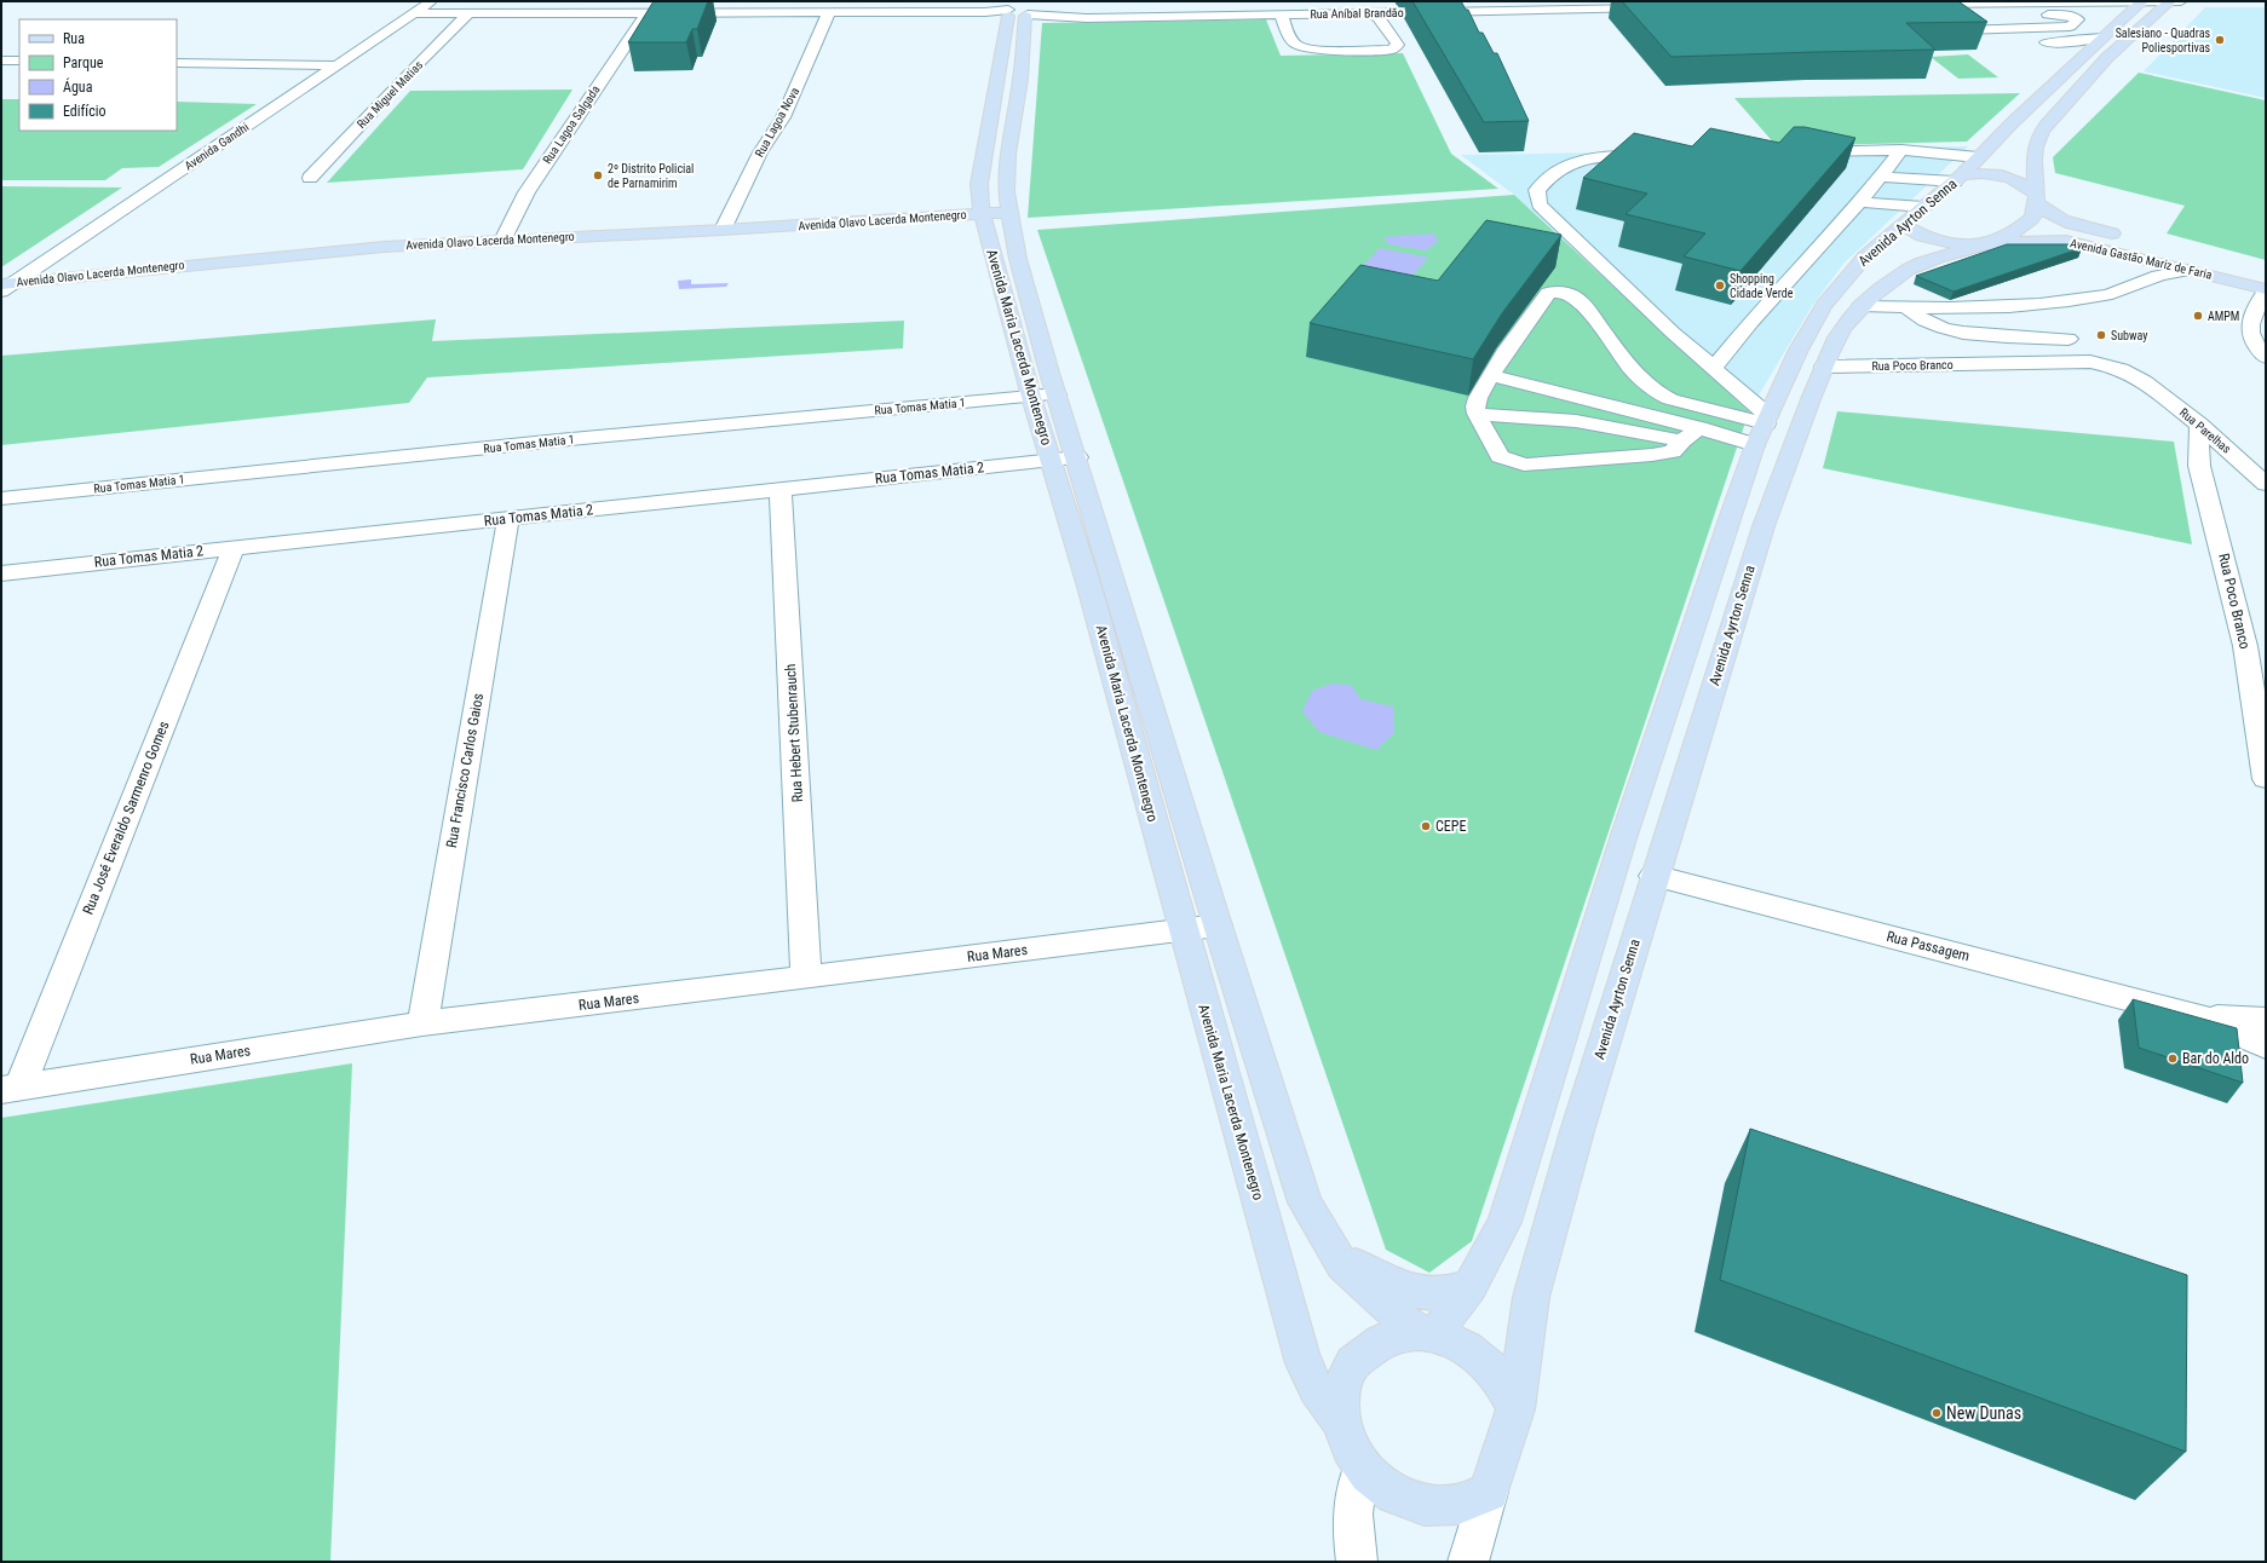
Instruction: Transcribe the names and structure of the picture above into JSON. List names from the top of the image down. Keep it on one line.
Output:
{"streets":{"main road":["Avenida Olavo Lacerda Montenegro","Avenida Ayrton Senna","Avenida Gastão Mariz de Faria","Avenida Maria Lacerda Montenegro"],"street":["Rua Aníbal Brandão","Rua Miguel Matias","Rua Lagoa Nova","Rua Lagoa Salgada","Avenida Gandhi","Rua Poco Branco","Rua Tomas Matia 1","Rua Parelhas","Rua Tomas Matia 2","Rua Hebert Stubenrauch","Rua Francisco Carlos Gaios","Rua José Everaldo Sarmenro Gomes","Rua Passagem","Rua Mares"]},"crossings":[["Rua Aníbal Brandão","Avenida Maria Lacerda Montenegro"],["Rua Lagoa Nova","Avenida Olavo Lacerda Montenegro"],["Rua Lagoa Salgada","Avenida Olavo Lacerda Montenegro"],["Avenida Gandhi","Avenida Olavo Lacerda Montenegro"],["Avenida Olavo Lacerda Montenegro","Avenida Maria Lacerda Montenegro"],["Avenida Ayrton Senna","Avenida Gastão Mariz de Faria"],["Avenida Ayrton Senna","Avenida Maria Lacerda Montenegro"],["Avenida Ayrton Senna","Rua Poco Branco"],["Avenida Ayrton Senna","Rua Passagem"],["Avenida Maria Lacerda Montenegro","Rua Tomas Matia 1"],["Avenida Maria Lacerda Montenegro","Rua Tomas Matia 2"],["Avenida Maria Lacerda Montenegro","Rua Mares"],["Rua Poco Branco","Rua Parelhas"],["Rua Tomas Matia 2","Rua Hebert Stubenrauch"],["Rua Tomas Matia 2","Rua Francisco Carlos Gaios"],["Rua Tomas Matia 2","Rua José Everaldo Sarmenro Gomes"],["Rua Hebert Stubenrauch","Rua Mares"],["Rua Francisco Carlos Gaios","Rua Mares"],["Rua José Everaldo Sarmenro Gomes","Rua Mares"]],"places":["Salesiano - Quadras Poliesportivas","2º Distrito Policial de Parnamirim","Shopping Cidade Verde","AMPM","Subway","CEPE","Bar do Aldo","New Dunas"],"legend":["Rua","Parque","Água","Edifício"]}
